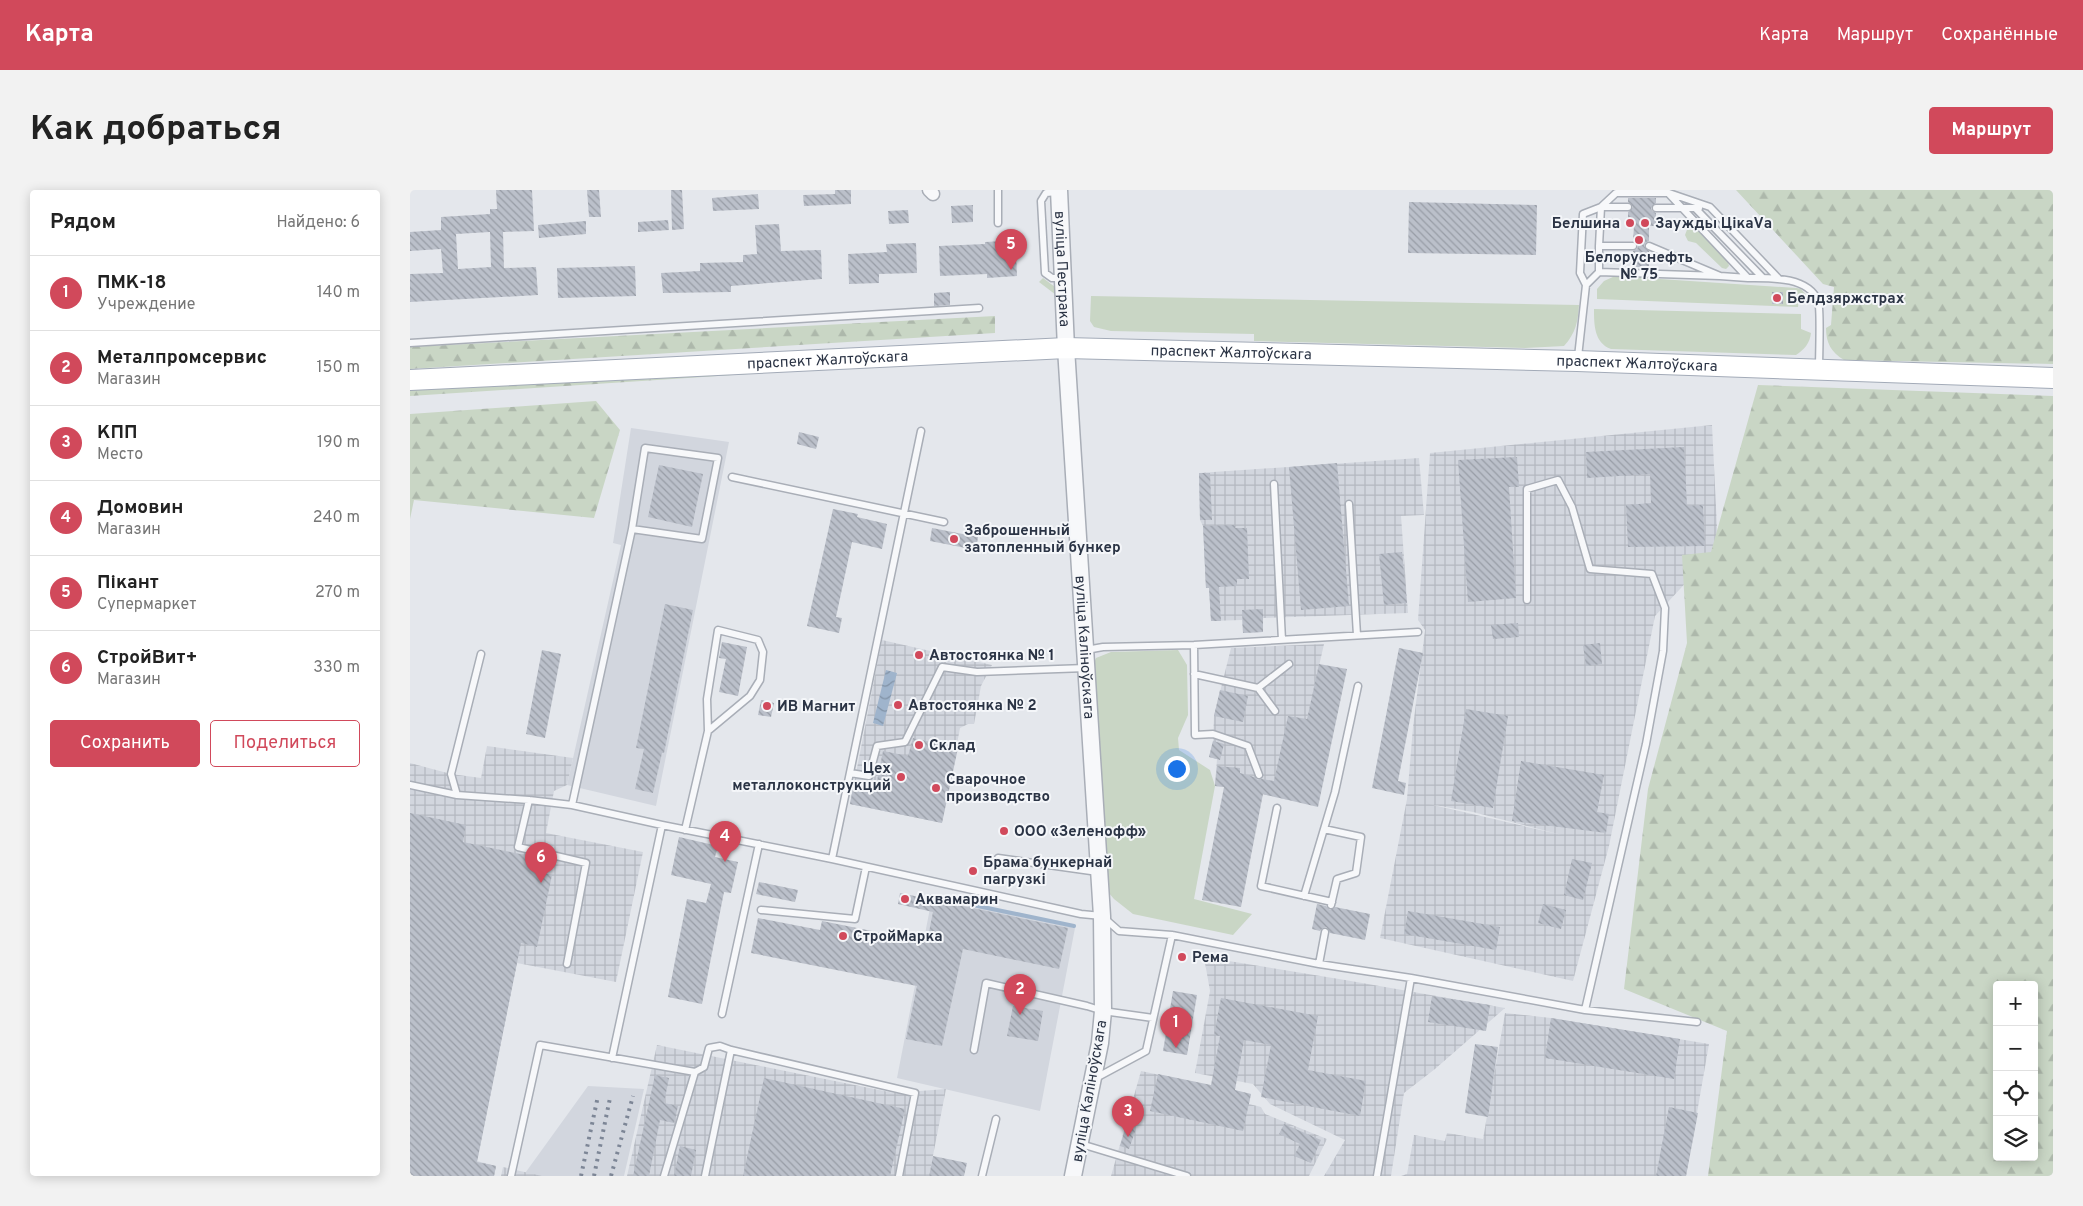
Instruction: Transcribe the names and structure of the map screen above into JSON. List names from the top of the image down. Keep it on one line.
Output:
{"streets":{"main road":["праспект Жалтоўскага"],"street":["вуліца Пестрака","вуліца Каліноўскага"]},"crossings":[["вуліца Пестрака","праспект Жалтоўскага"],["вуліца Пестрака","вуліца Каліноўскага"],["праспект Жалтоўскага","вуліца Каліноўскага"]],"places":["Белшина","Заужды ЦікаVа","Белоруснефть № 75","Белдзяржстрах","Заброшенный затопленный бункер","Автостоянка № 1","Автостоянка № 2","ИВ Магнит","Склад","Цех металлоконструкций","Сварочное производство","ООО «Зеленофф»","Брама бункернай пагрузкі","Аквамарин","СтройМарка","Рема"],"page":{"header":"Карта","nav":["Карта","Маршрут","Сохранённые"],"buttons":["Маршрут",["Сохранить","Поделиться"]],"title":"Как добраться","heading":["Рядом","Найдено: 6"],"pins":["5","4","6","2","1","3"],"list":[{"mark":"1","name":"ПМК-18","note":"Учреждение","value":"140 m"},{"mark":"2","name":"Металпромсервис","note":"Магазин","value":"150 m"},{"mark":"3","name":"КПП","note":"Место","value":"190 m"},{"mark":"4","name":"Домовин","note":"Магазин","value":"240 m"},{"mark":"5","name":"Пікант","note":"Супермаркет","value":"270 m"},{"mark":"6","name":"СтройВит+","note":"Магазин","value":"330 m"}],"map_buttons":["+","−"]}}
